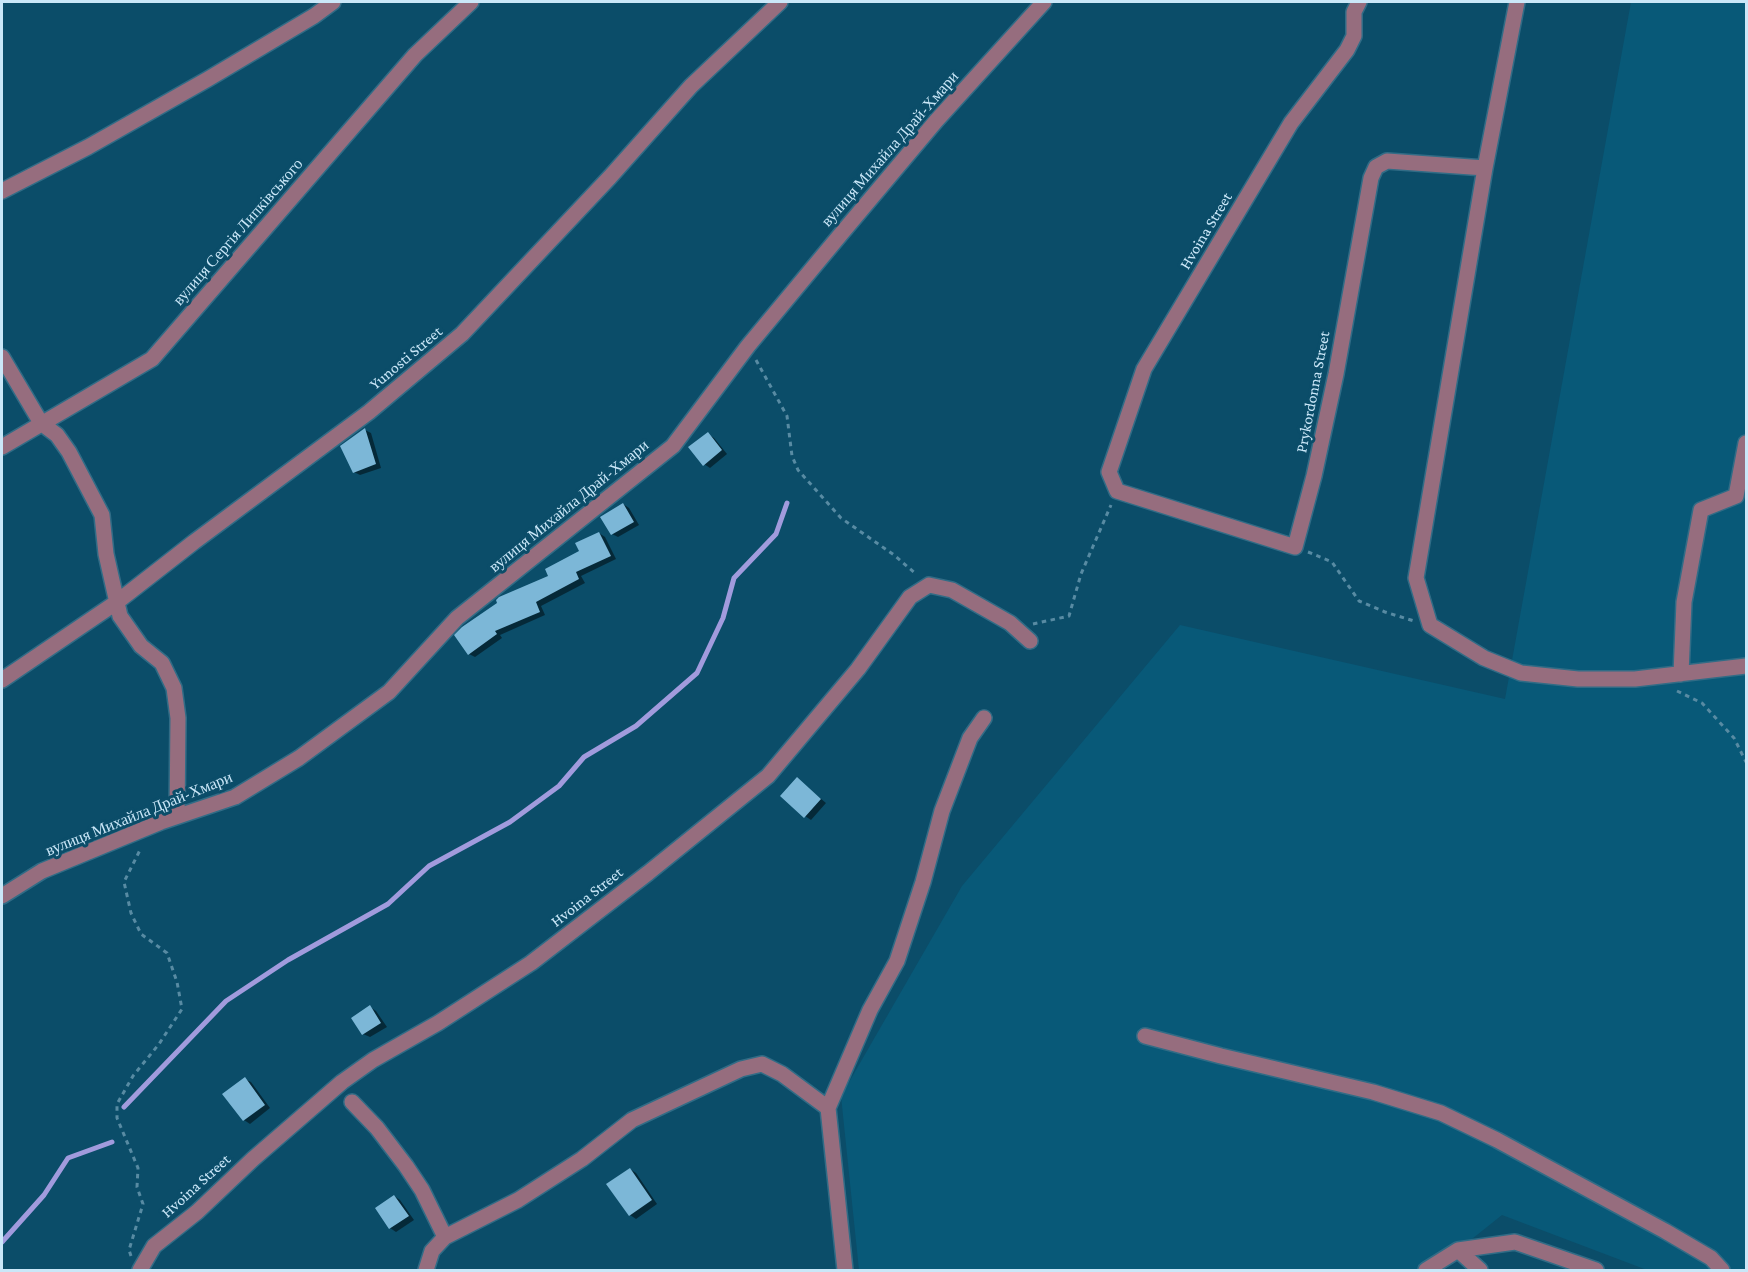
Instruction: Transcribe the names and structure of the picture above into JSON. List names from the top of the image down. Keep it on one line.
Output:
{"streets":{"street":["вулиця Михайла Драй-Хмари","Hvoina Street","вулиця Сергія Липківського","Yunosti Street","Prykordonna Street"]}}
